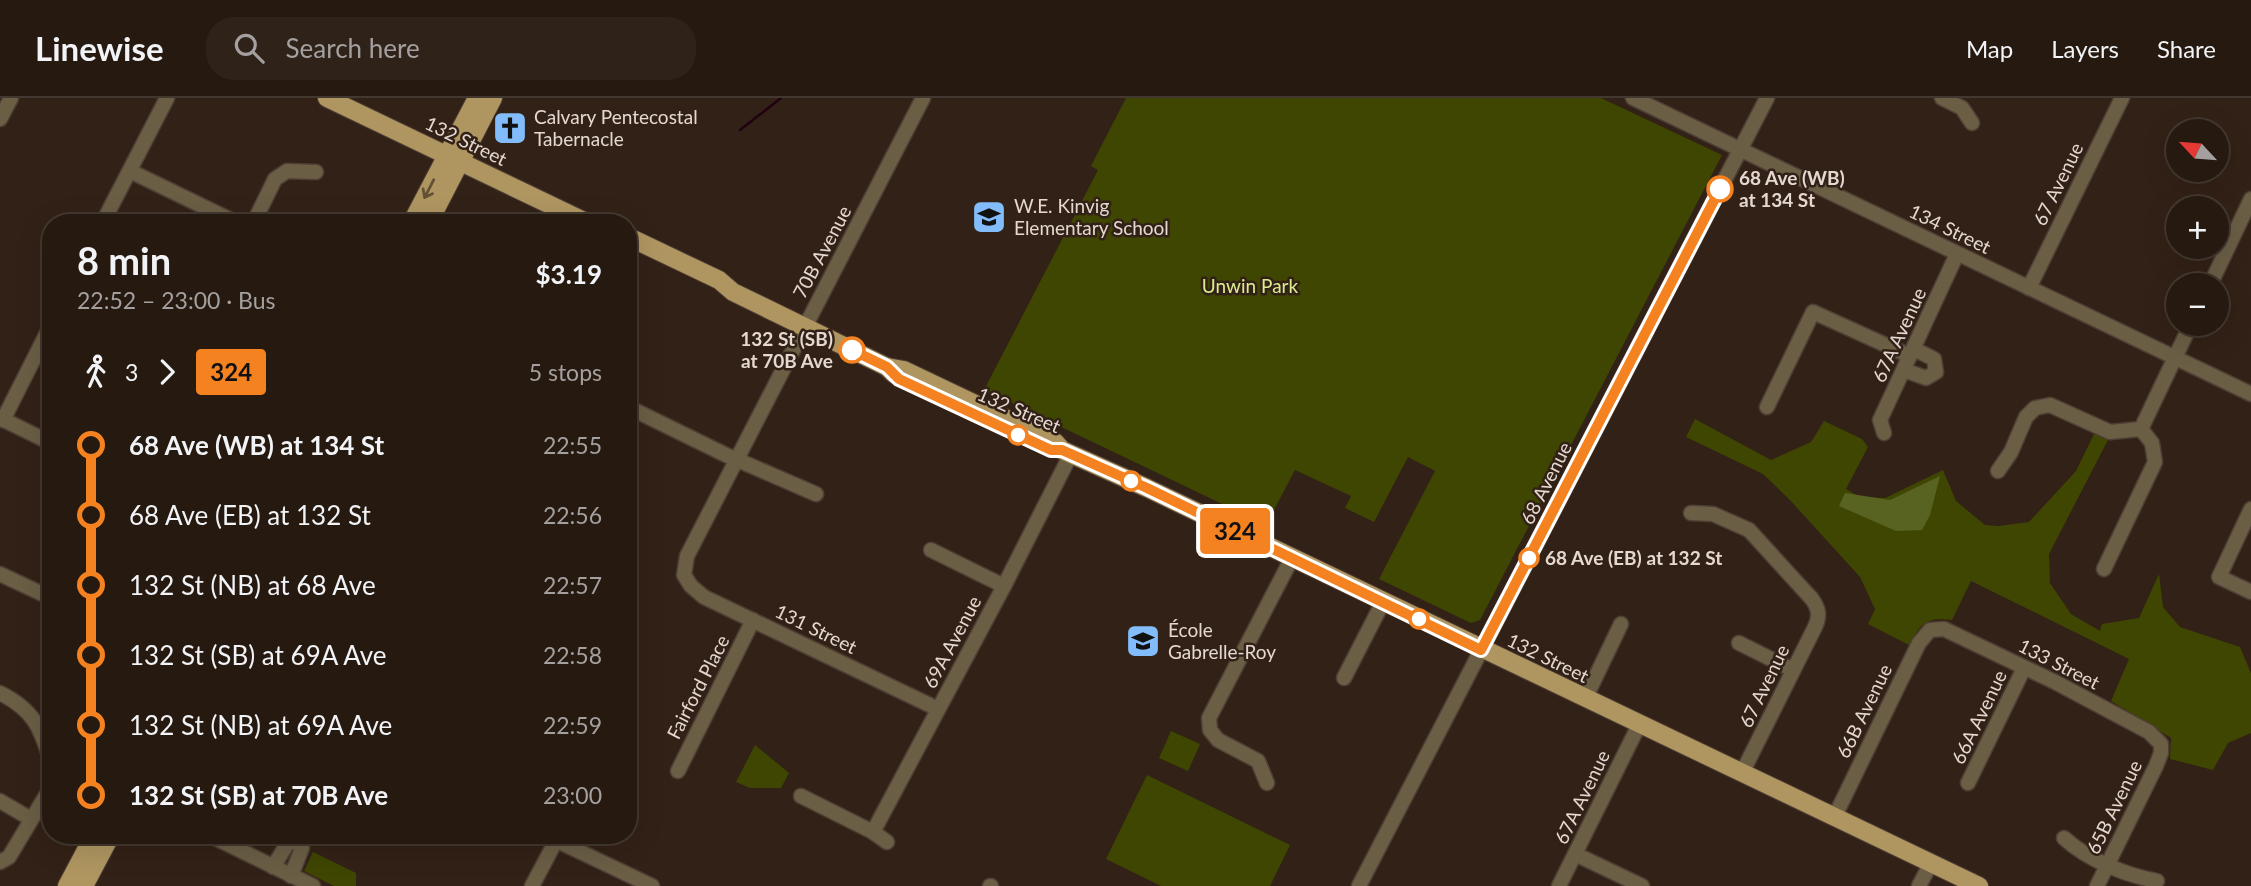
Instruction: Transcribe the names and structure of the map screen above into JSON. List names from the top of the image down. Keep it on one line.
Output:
{"streets":{"main road":["132 Street"],"street":["67 Avenue","134 Street","70B Avenue","67A Avenue","68 Avenue","131 Street","69A Avenue","133 Street","Fairford Place","66B Avenue","66A Avenue","65B Avenue"]},"crossings":[["132 Street","67 Avenue"],["132 Street","70B Avenue"],["132 Street","67A Avenue"],["132 Street","68 Avenue"],["132 Street","69A Avenue"],["132 Street","66B Avenue"],["67 Avenue","134 Street"],["134 Street","67A Avenue"],["134 Street","68 Avenue"],["70B Avenue","131 Street"],["131 Street","69A Avenue"],["131 Street","Fairford Place"],["133 Street","66B Avenue"],["133 Street","66A Avenue"],["133 Street","65B Avenue"]],"parks":["Unwin Park"],"places":{"church":["Calvary Pentecostal Tabernacle"],"other":["68 Ave (WB) at 134 St","132 St (SB) at 70B Ave","68 Ave (EB) at 132 St"],"school or university":["W.E. Kinvig Elementary School","École Gabrelle-Roy"]},"lines":["bus line 324"],"north":"top left","page":{"header":"Linewise","search":"Search here","nav":["Map","Layers","Share"],"on_map":"324","map_buttons":["+","−"],"heading":["8 min","22:52 – 23:00 · Bus","$3.19"],"legs":["3","324","5 stops"],"list":[{"name":"68 Ave (WB) at 134 St","value":"22:55"},{"name":"68 Ave (EB) at 132 St","value":"22:56"},{"name":"132 St (NB) at 68 Ave","value":"22:57"},{"name":"132 St (SB) at 69A Ave","value":"22:58"},{"name":"132 St (NB) at 69A Ave","value":"22:59"},{"name":"132 St (SB) at 70B Ave","value":"23:00"}]}}
